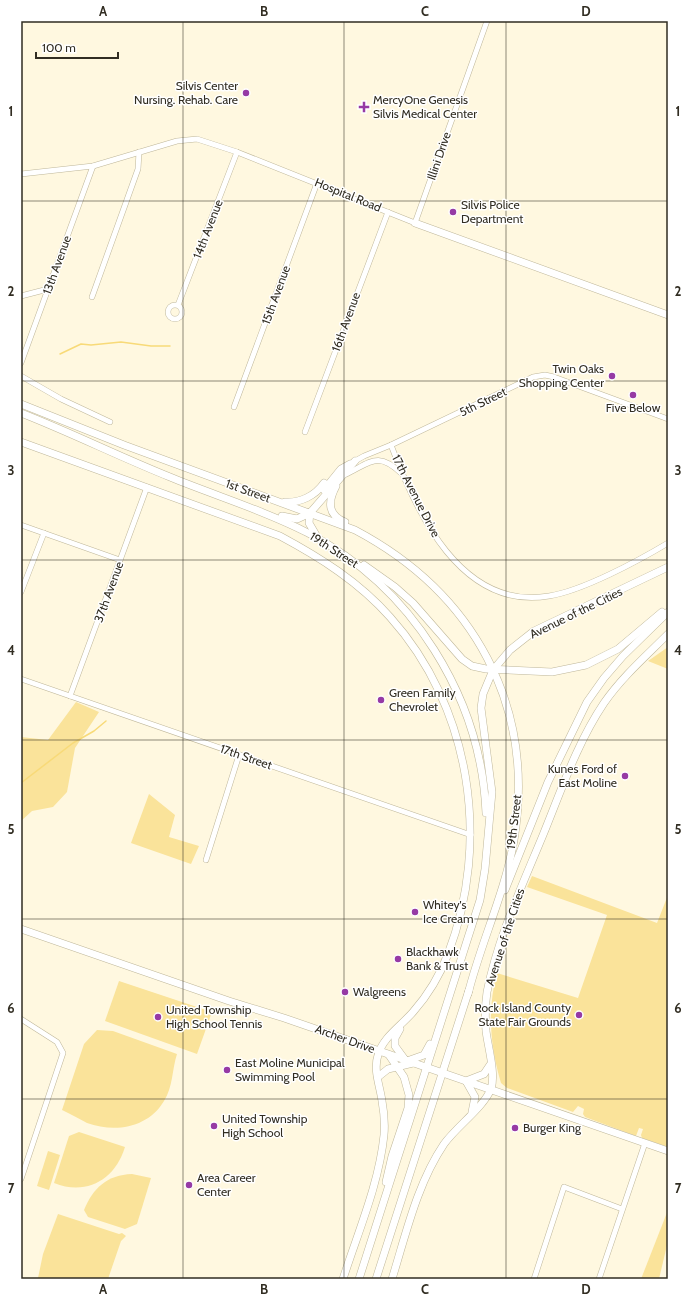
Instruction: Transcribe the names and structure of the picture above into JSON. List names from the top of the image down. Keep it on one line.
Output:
{"streets":{"main road":["Hospital Road","1st Street","19th Street","Avenue of the Cities","Archer Drive"],"street":["Illini Drive","14th Avenue","13th Avenue","15th Avenue","16th Avenue","5th Street","17th Avenue Drive","37th Avenue","17th Street"]},"crossings":[["Illini Drive","Hospital Road"],["Hospital Road","14th Avenue"],["Hospital Road","13th Avenue"],["Hospital Road","15th Avenue"],["Hospital Road","16th Avenue"],["5th Street","17th Avenue Drive"],["1st Street","19th Street"],["19th Street","37th Avenue"],["19th Street","Avenue of the Cities"],["19th Street","17th Street"],["37th Avenue","17th Street"],["Avenue of the Cities","Archer Drive"]],"places":{"other":["Silvis Center Nursing. Rehab. Care","Silvis Police Department","Twin Oaks Shopping Center","Five Below","Green Family Chevrolet","Kunes Ford of East Moline","Whitey's Ice Cream","Blackhawk Bank & Trust","Walgreens","Rock Island County State Fair Grounds","United Township High School Tennis","East Moline Municipal Swimming Pool","United Township High School","Burger King","Area Career Center"],"health":["MercyOne Genesis Silvis Medical Center"]},"scale_bar":"100 m","grid":{"columns":["A","B","C","D"],"rows":["1","2","3","4","5","6","7"]}}
